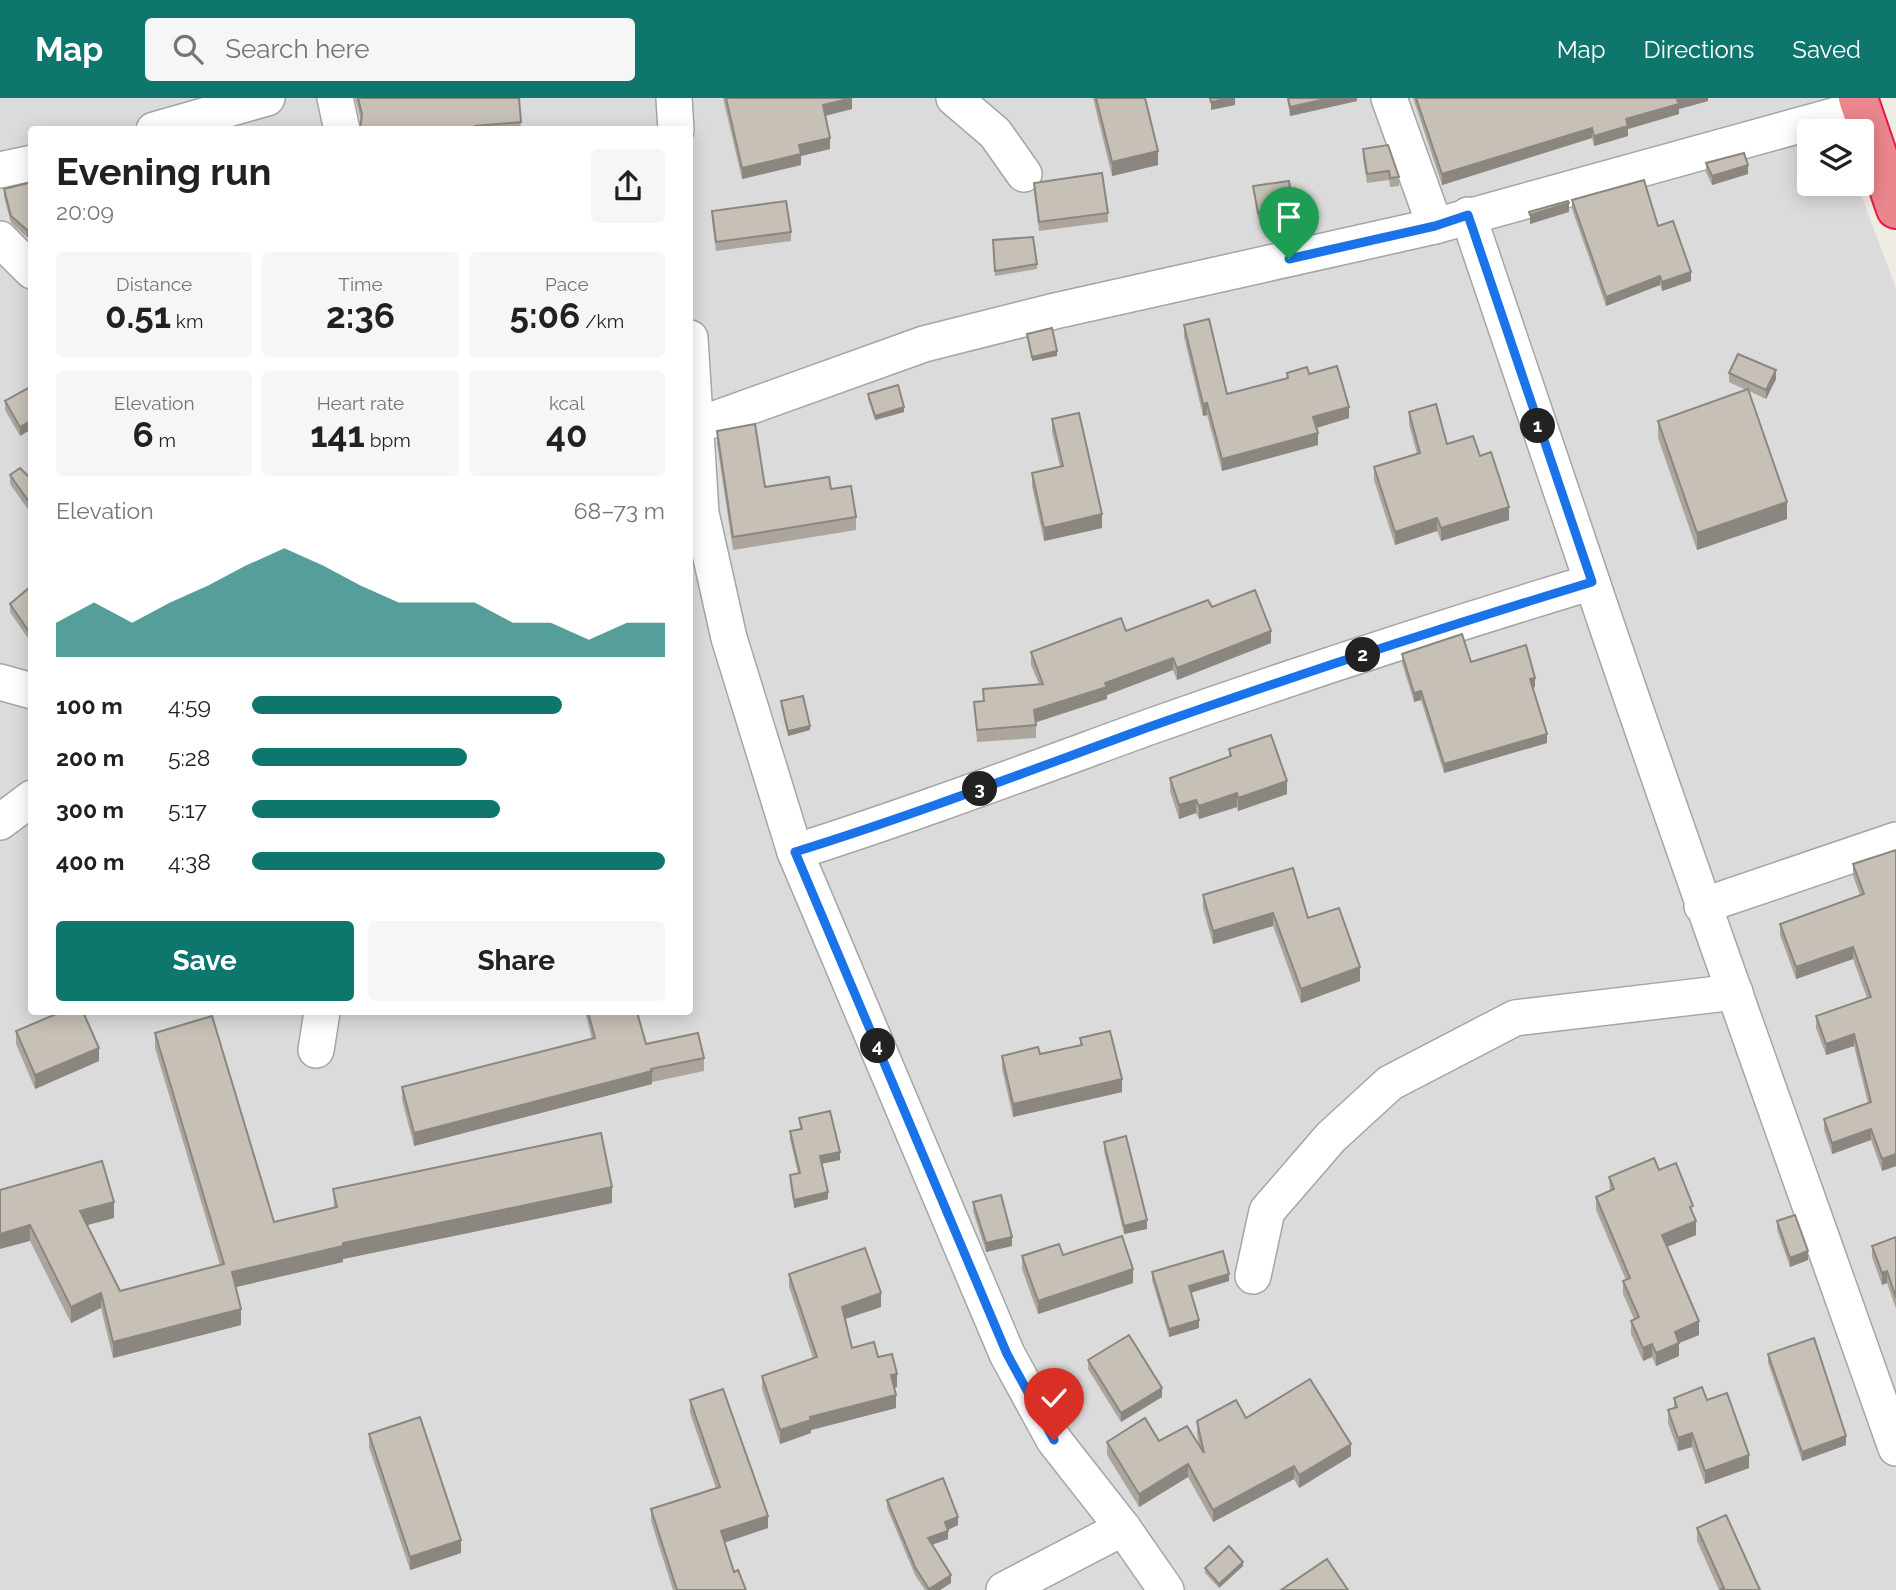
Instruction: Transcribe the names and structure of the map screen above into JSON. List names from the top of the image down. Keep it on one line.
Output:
{"page":{"header":"Map","search":"Search here","nav":["Map","Directions","Saved"],"heading":["Evening run","20:09"],"stats":[["Distance","0.51 km"],["Time","2:36"],["Pace","5:06 /km"],["Elevation","6 m"],["Heart rate","141 bpm"],["kcal","40"]],"pins":["1","2","3","4"],"chart":["Elevation","68–73 m"],"list":[{"name":"100 m","note":"4:59"},{"name":"200 m","note":"5:28"},{"name":"300 m","note":"5:17"},{"name":"400 m","note":"4:38"}],"buttons":["Save","Share"]}}
